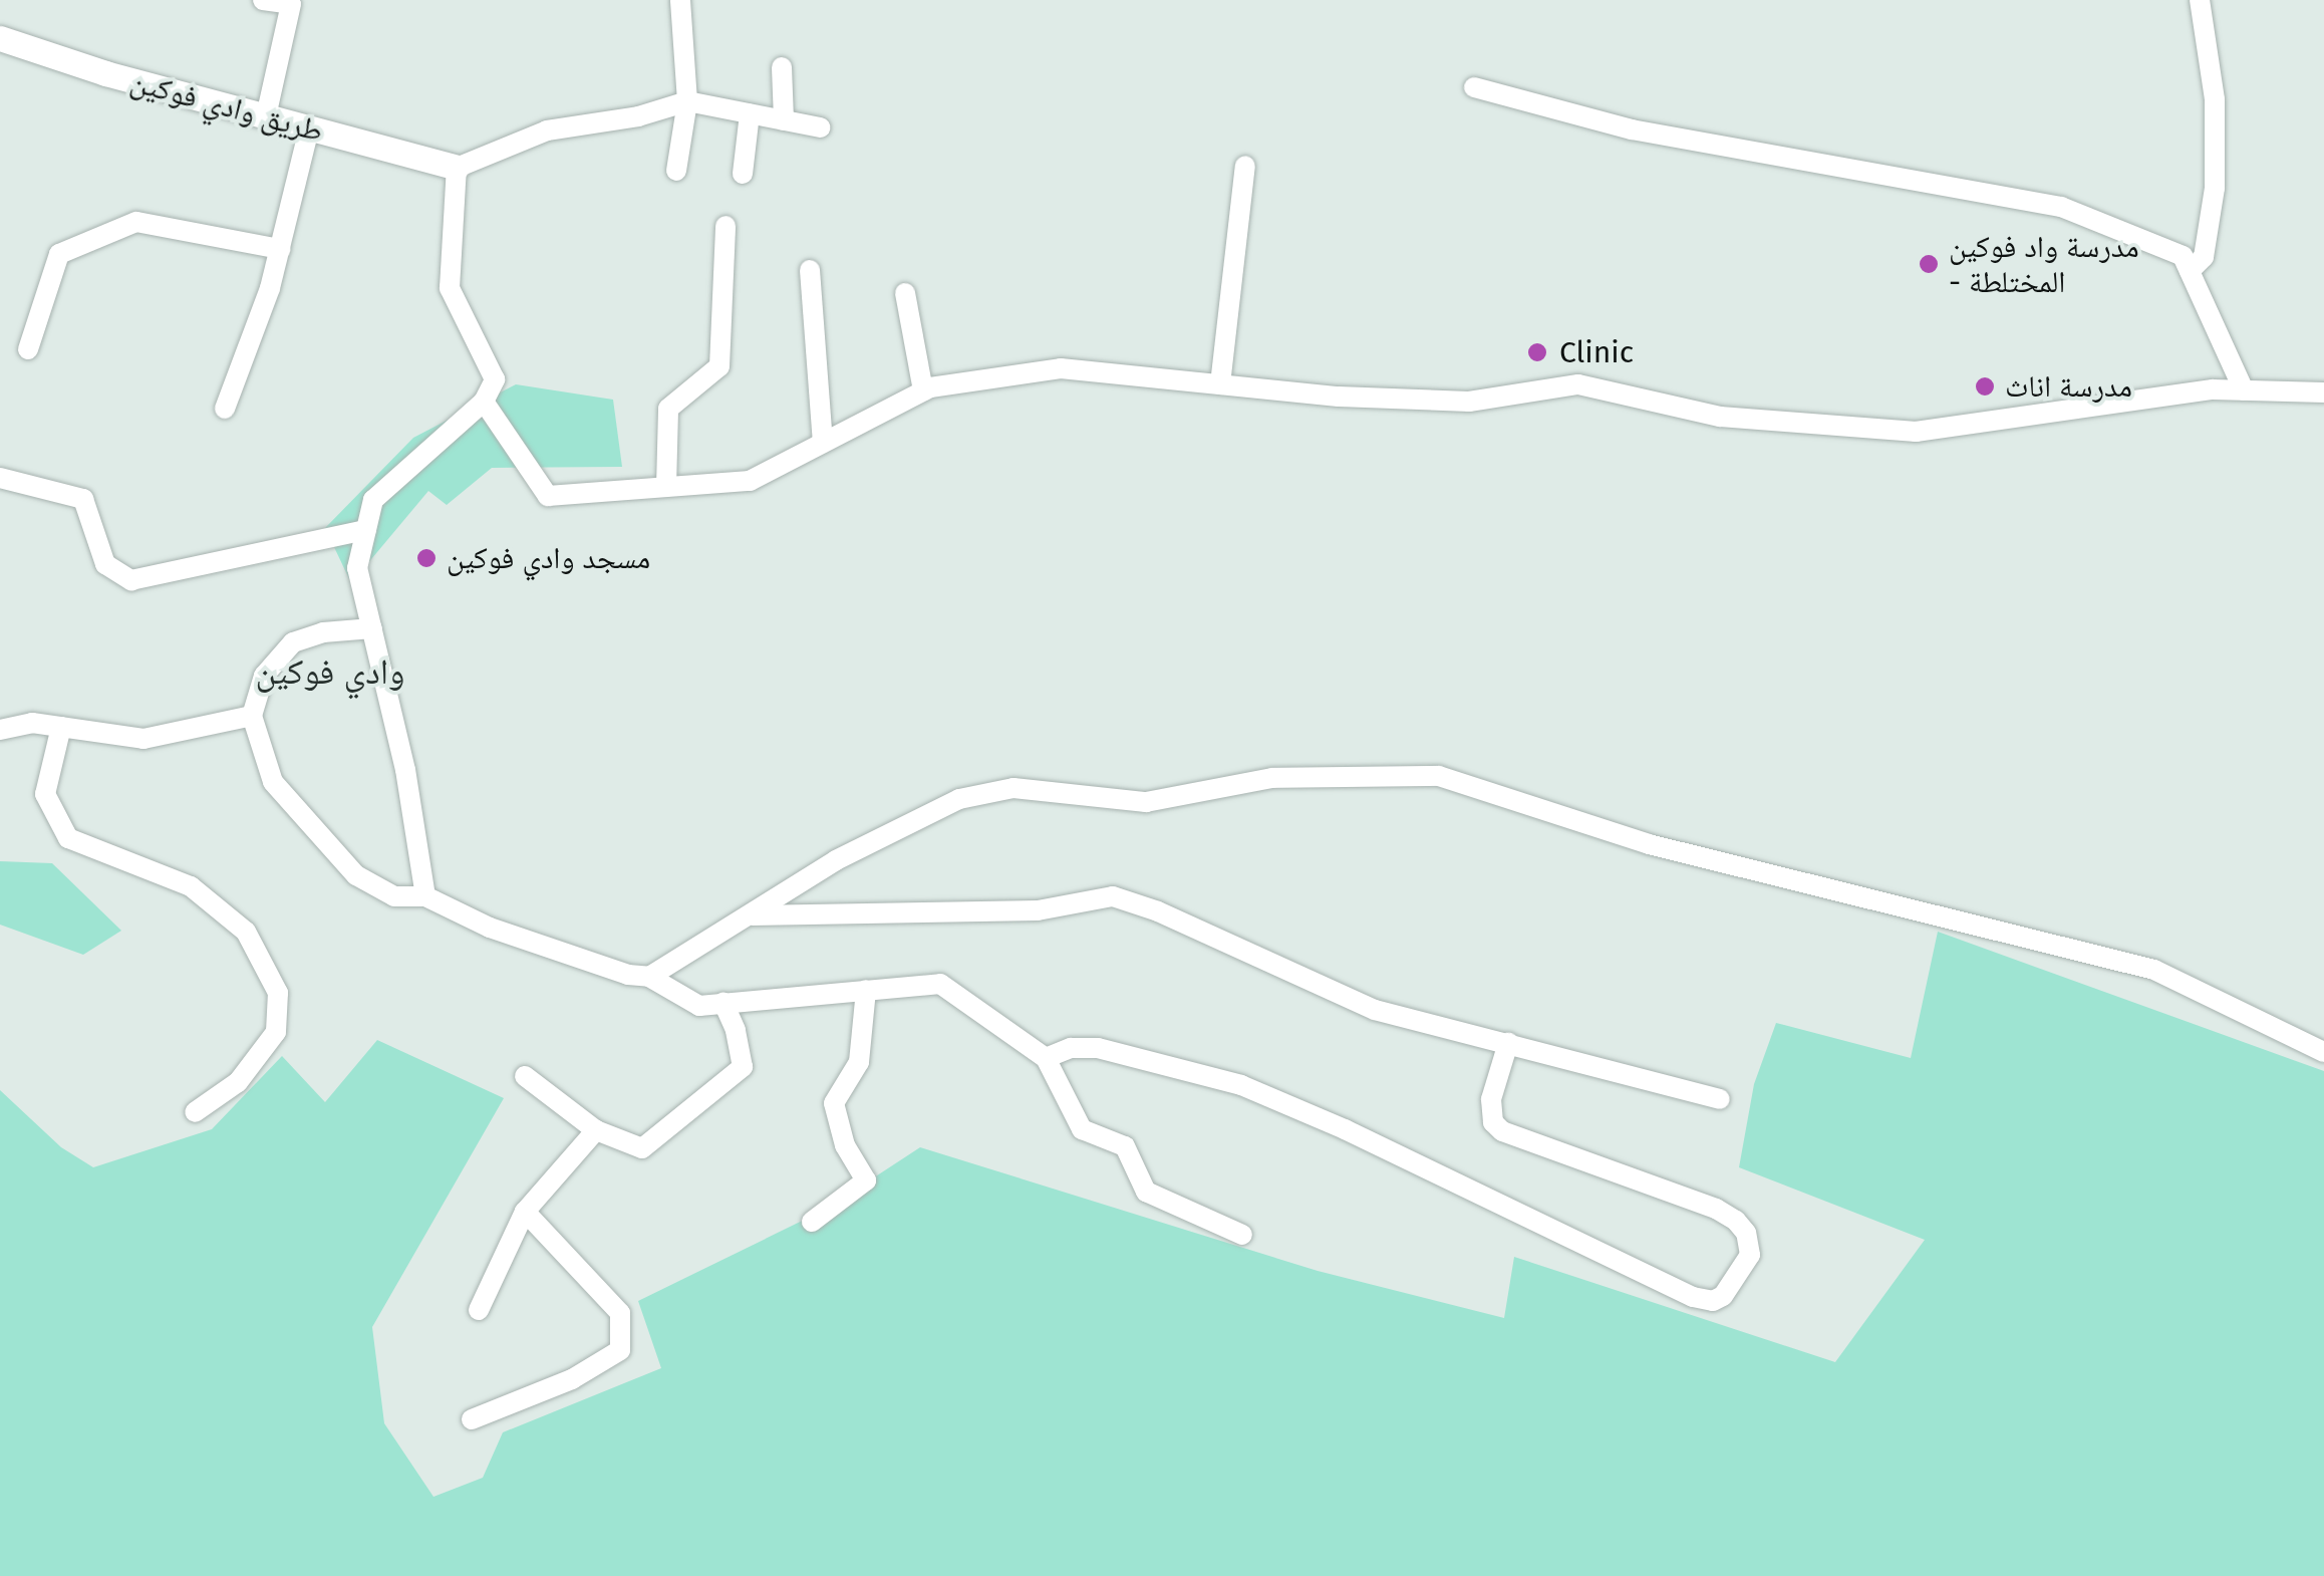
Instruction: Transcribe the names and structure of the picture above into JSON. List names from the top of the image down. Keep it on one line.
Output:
{"streets":{"street":["طريق وادي فوکين"]},"districts":["وادي فوكين"],"places":["مدرسة واد فوكين - المختلطة","Clinic","مدرسة اناث","مسجد وادي فوكين"]}
